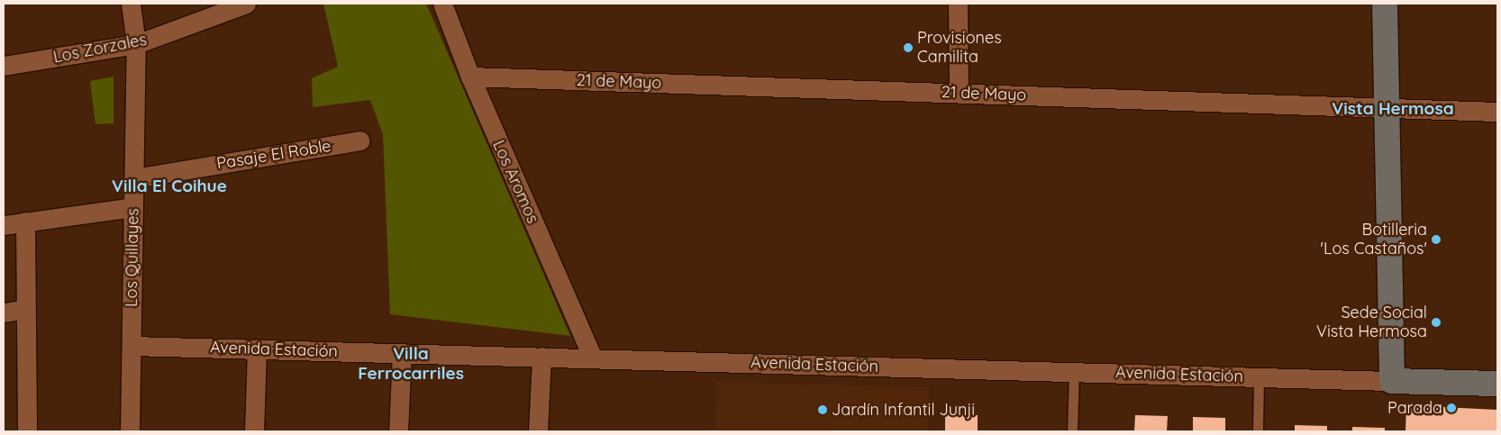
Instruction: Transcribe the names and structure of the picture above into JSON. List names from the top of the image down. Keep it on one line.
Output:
{"streets":{"street":["Los Zorzales","21 de Mayo","Pasaje El Roble","Los Aromos","Los Quillayes","Avenida Estación"]},"crossings":[["Los Zorzales","Los Quillayes"],["21 de Mayo","Los Aromos"],["Pasaje El Roble","Los Quillayes"],["Los Aromos","Avenida Estación"],["Los Quillayes","Avenida Estación"]],"districts":["Vista Hermosa","Villa El Coihue","Villa Ferrocarriles"],"places":["Provisiones Camilita","Botilleria 'Los Castaños'","Sede Social Vista Hermosa","Parada","Jardín Infantil Junji"]}
